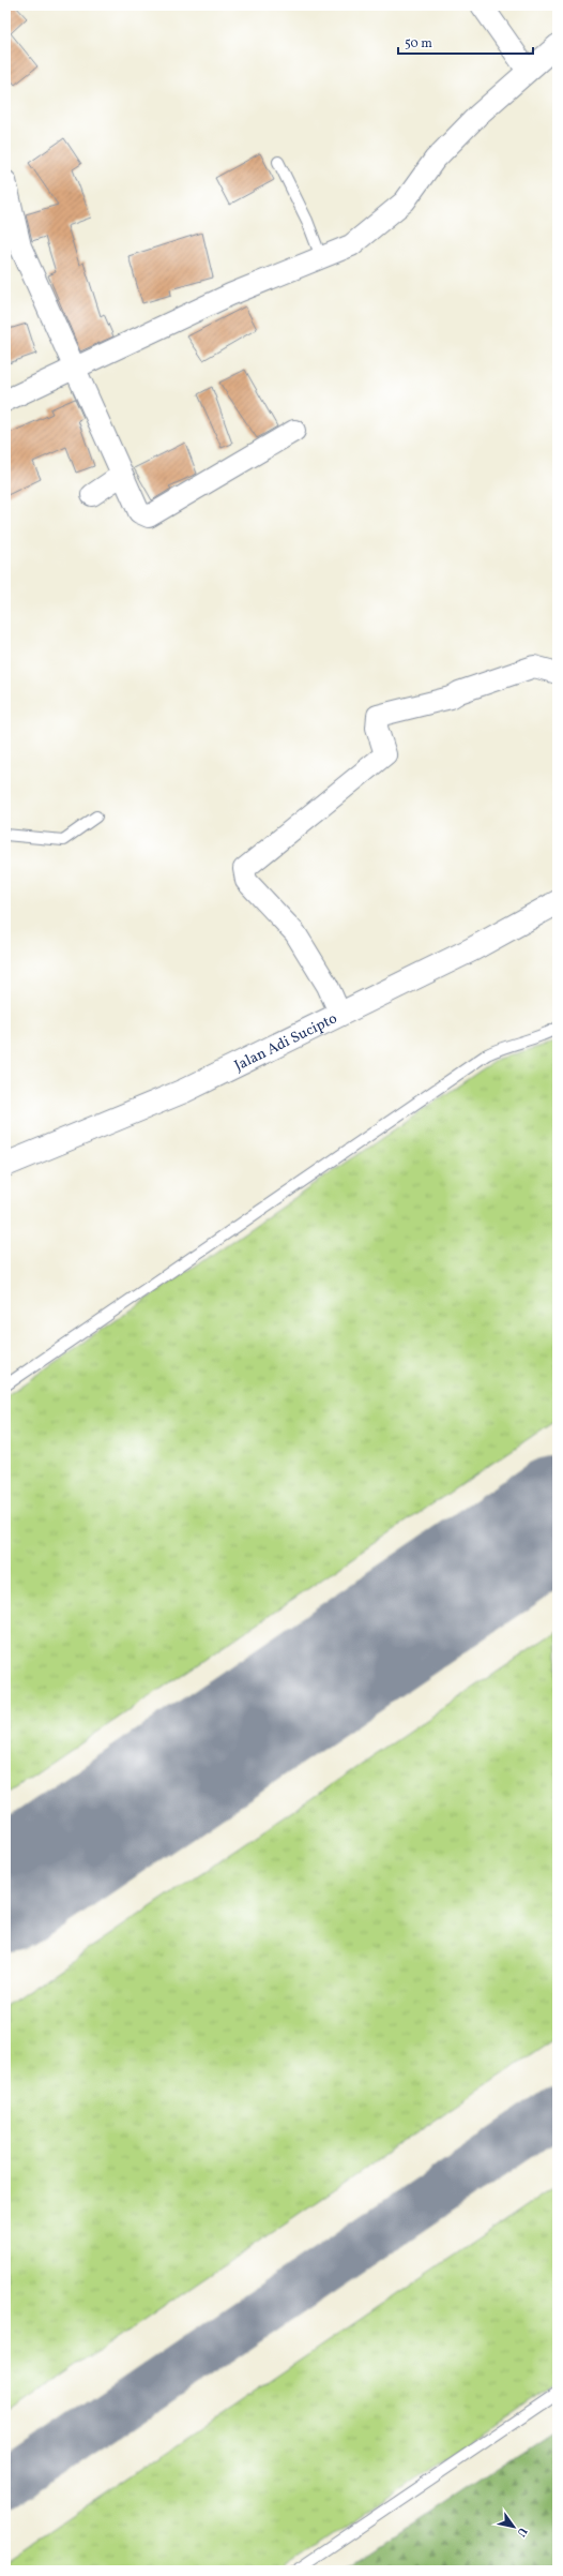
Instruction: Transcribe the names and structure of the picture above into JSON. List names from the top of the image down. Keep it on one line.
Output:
{"streets":{"street":["Jalan Adi Sucipto"]},"scale_bar":"50 m","north":"bottom right"}
